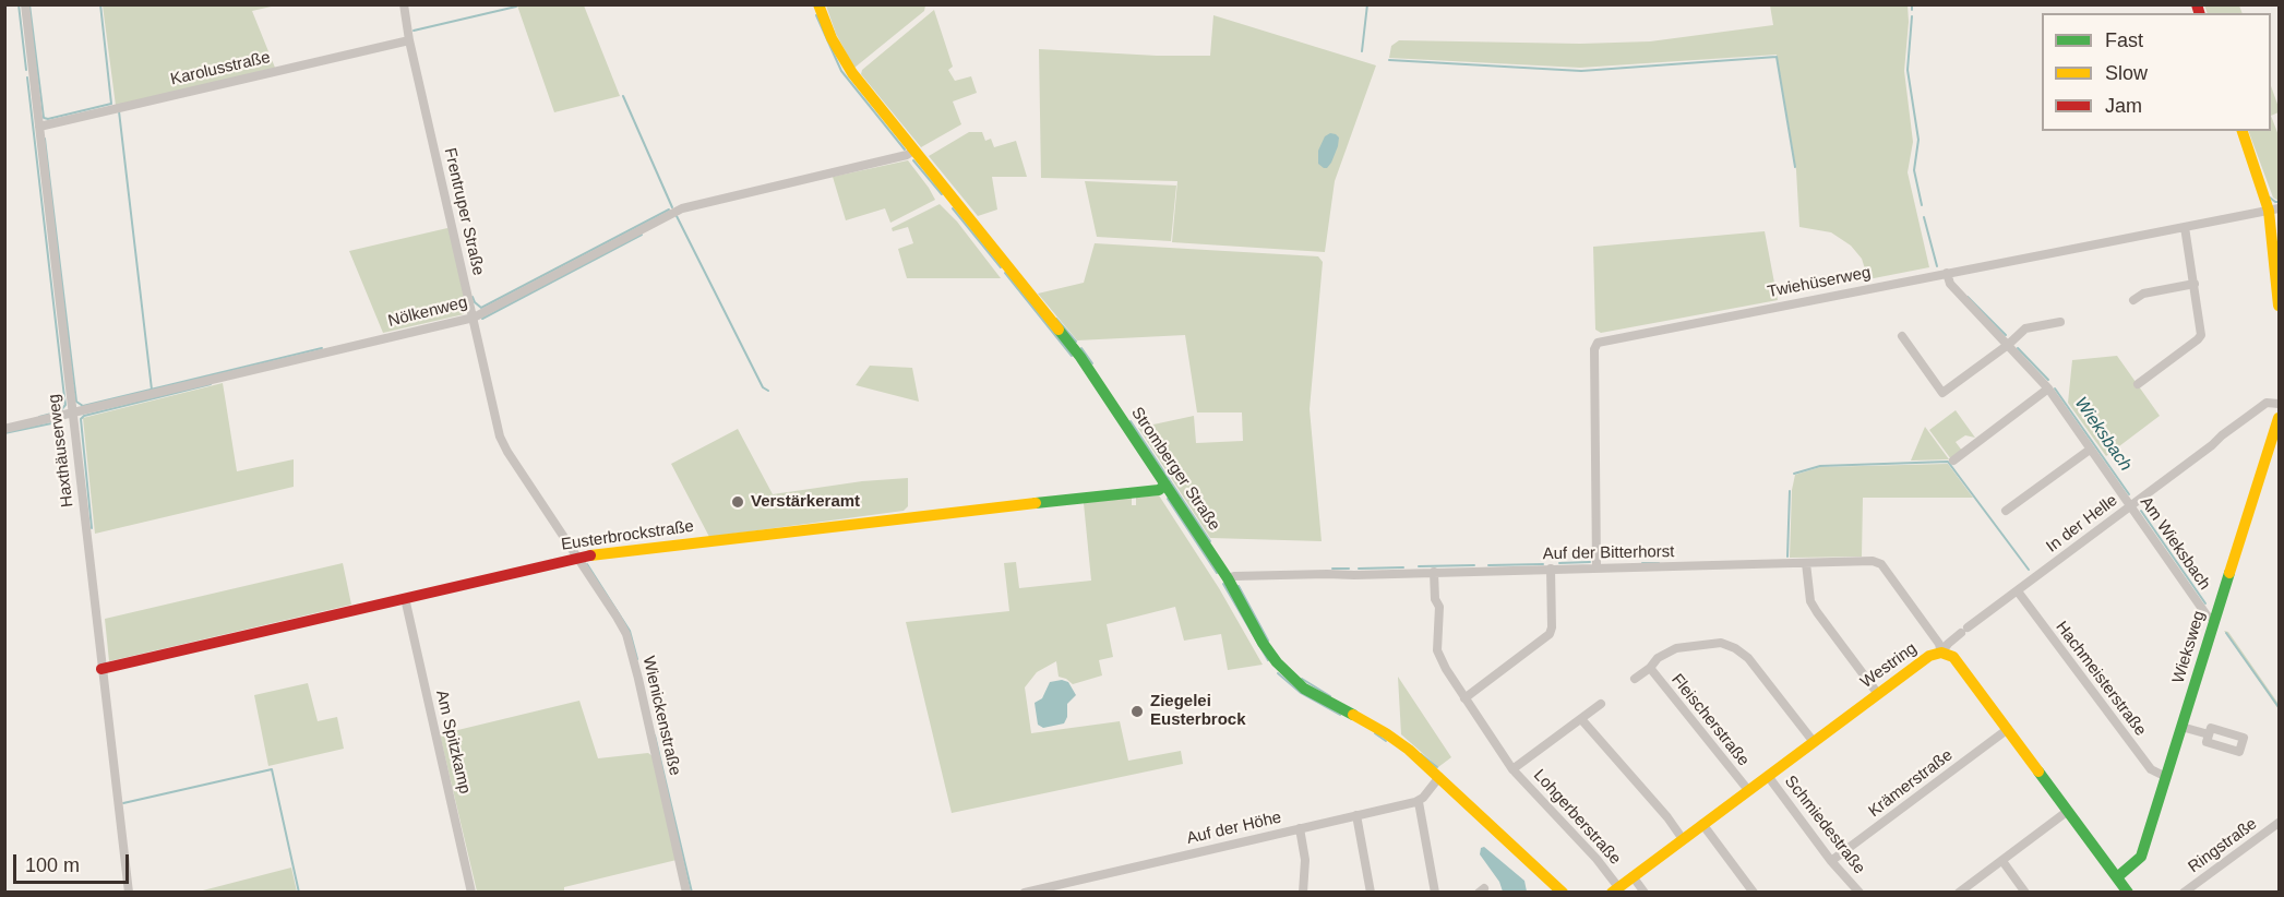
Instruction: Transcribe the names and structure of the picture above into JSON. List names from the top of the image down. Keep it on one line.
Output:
{"streets":{"main road":["Stromberger Straße","Eusterbrockstraße","Wieksweg","Westring"],"street":["Karolusstraße","Frentruper Straße","Twiehüserweg","Nölkenweg","Haxthäuserweg","In der Helle","Am Wieksbach","Auf der Bitterhorst","Hachmeisterstraße","Wienickenstraße","Fleischerstraße","Am Spitzkamp","Krämerstraße","Lohgerberstraße","Schmiedestraße","Auf der Höhe","Ringstraße"]},"crossings":[["Karolusstraße","Frentruper Straße"],["Karolusstraße","Haxthäuserweg"],["Frentruper Straße","Nölkenweg"],["Frentruper Straße","Eusterbrockstraße"],["Frentruper Straße","Wienickenstraße"],["Twiehüserweg","Am Wieksbach"],["Twiehüserweg","Auf der Bitterhorst"],["Nölkenweg","Haxthäuserweg"],["Nölkenweg","Stromberger Straße"],["Haxthäuserweg","Eusterbrockstraße"],["Stromberger Straße","Eusterbrockstraße"],["Stromberger Straße","Auf der Bitterhorst"],["In der Helle","Am Wieksbach"],["In der Helle","Auf der Bitterhorst"],["In der Helle","Westring"],["In der Helle","Hachmeisterstraße"],["Eusterbrockstraße","Wienickenstraße"],["Eusterbrockstraße","Am Spitzkamp"],["Am Wieksbach","Wieksweg"],["Auf der Bitterhorst","Westring"],["Auf der Bitterhorst","Lohgerberstraße"],["Wieksweg","Westring"],["Wieksweg","Hachmeisterstraße"],["Westring","Fleischerstraße"],["Westring","Krämerstraße"],["Westring","Lohgerberstraße"],["Westring","Schmiedestraße"],["Krämerstraße","Schmiedestraße"]],"water":["Wieksbach"],"places":["Verstärkeramt","Ziegelei Eusterbrock"],"legend":["Fast","Slow","Jam"],"scale_bar":"100 m"}
